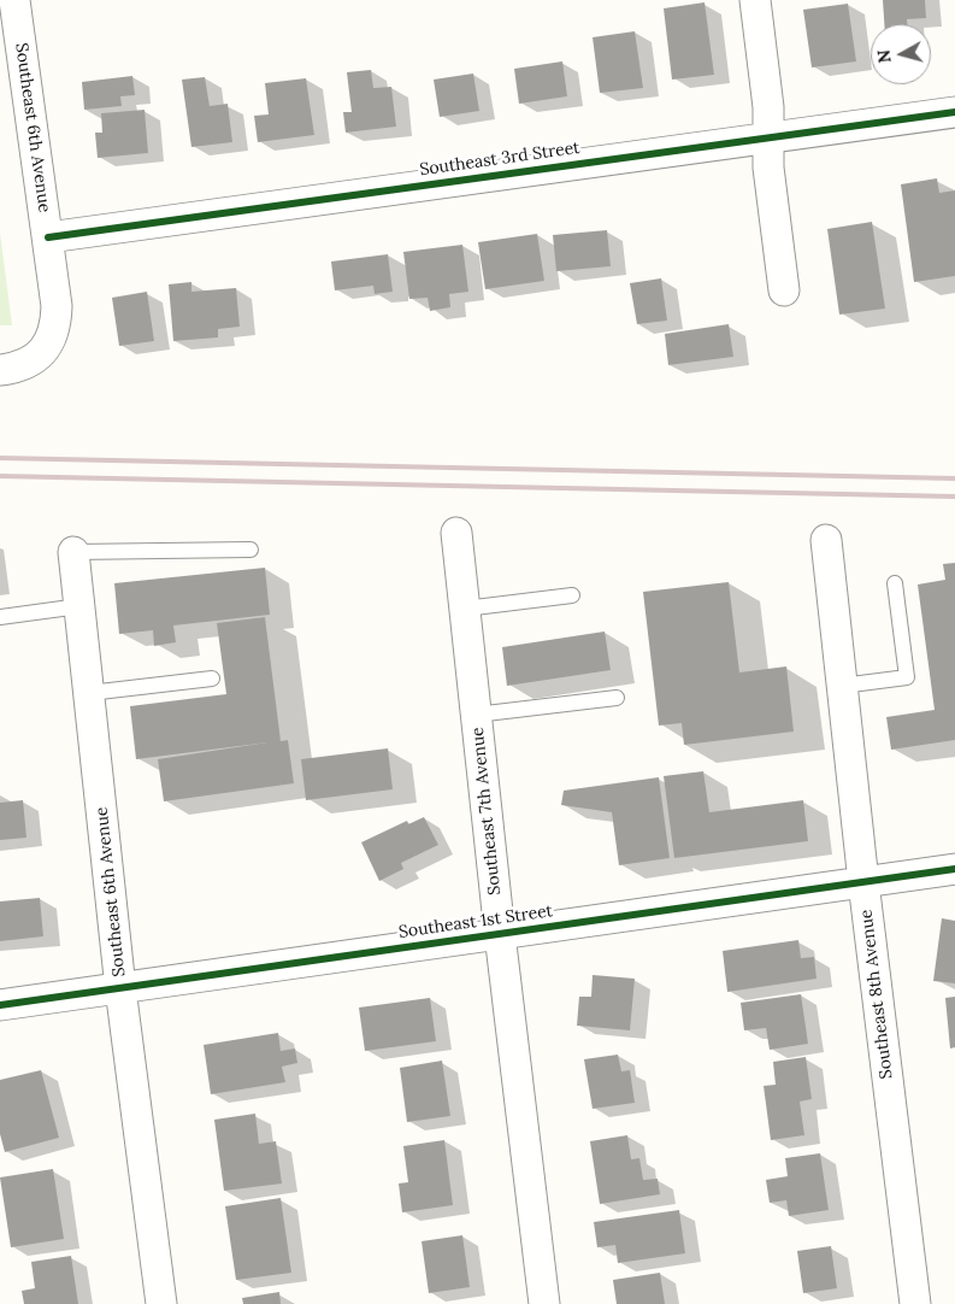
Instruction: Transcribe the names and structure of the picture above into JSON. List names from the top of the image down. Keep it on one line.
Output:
{"streets":{"street":["Southeast 6th Avenue","Southeast 3rd Street","Southeast 7th Avenue","Southeast 1st Street","Southeast 8th Avenue"]},"crossings":[["Southeast 6th Avenue","Southeast 3rd Street"],["Southeast 6th Avenue","Southeast 1st Street"],["Southeast 7th Avenue","Southeast 1st Street"],["Southeast 1st Street","Southeast 8th Avenue"]],"north":"left"}
